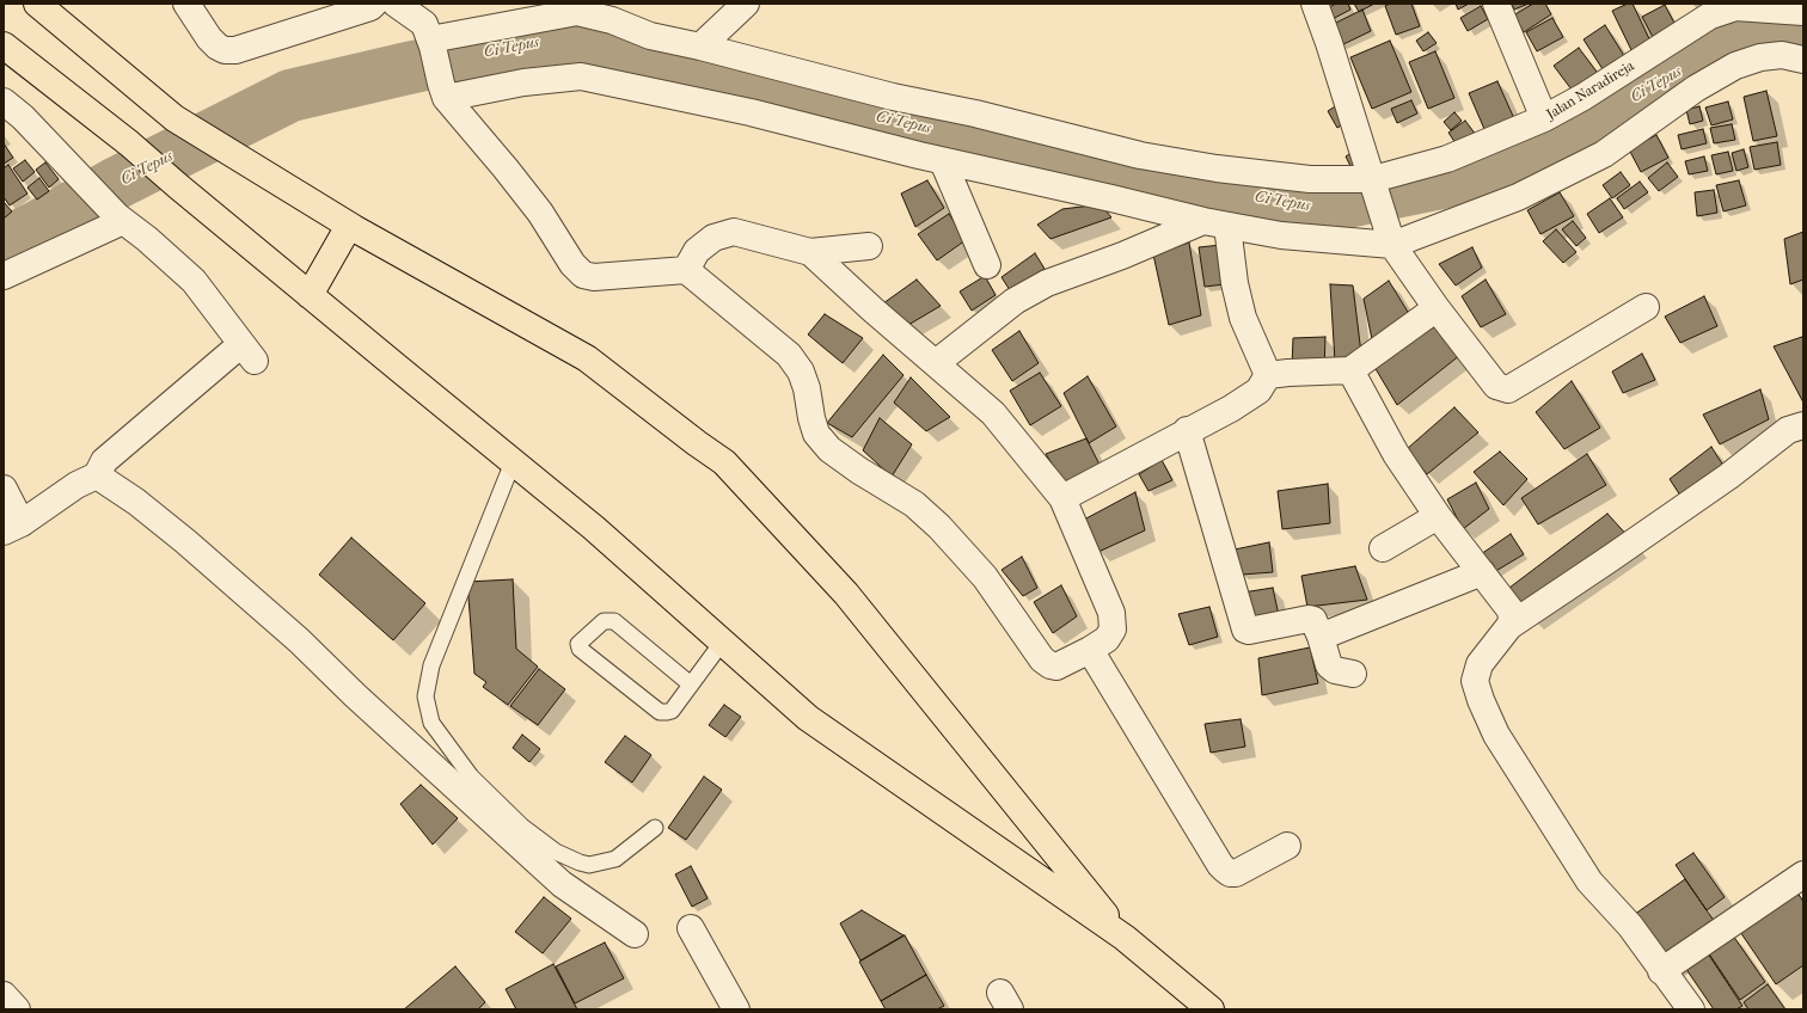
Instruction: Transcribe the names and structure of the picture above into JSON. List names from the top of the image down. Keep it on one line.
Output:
{"streets":{"street":["Jalan Naradireja"]},"water":["Ci Tepus"]}
